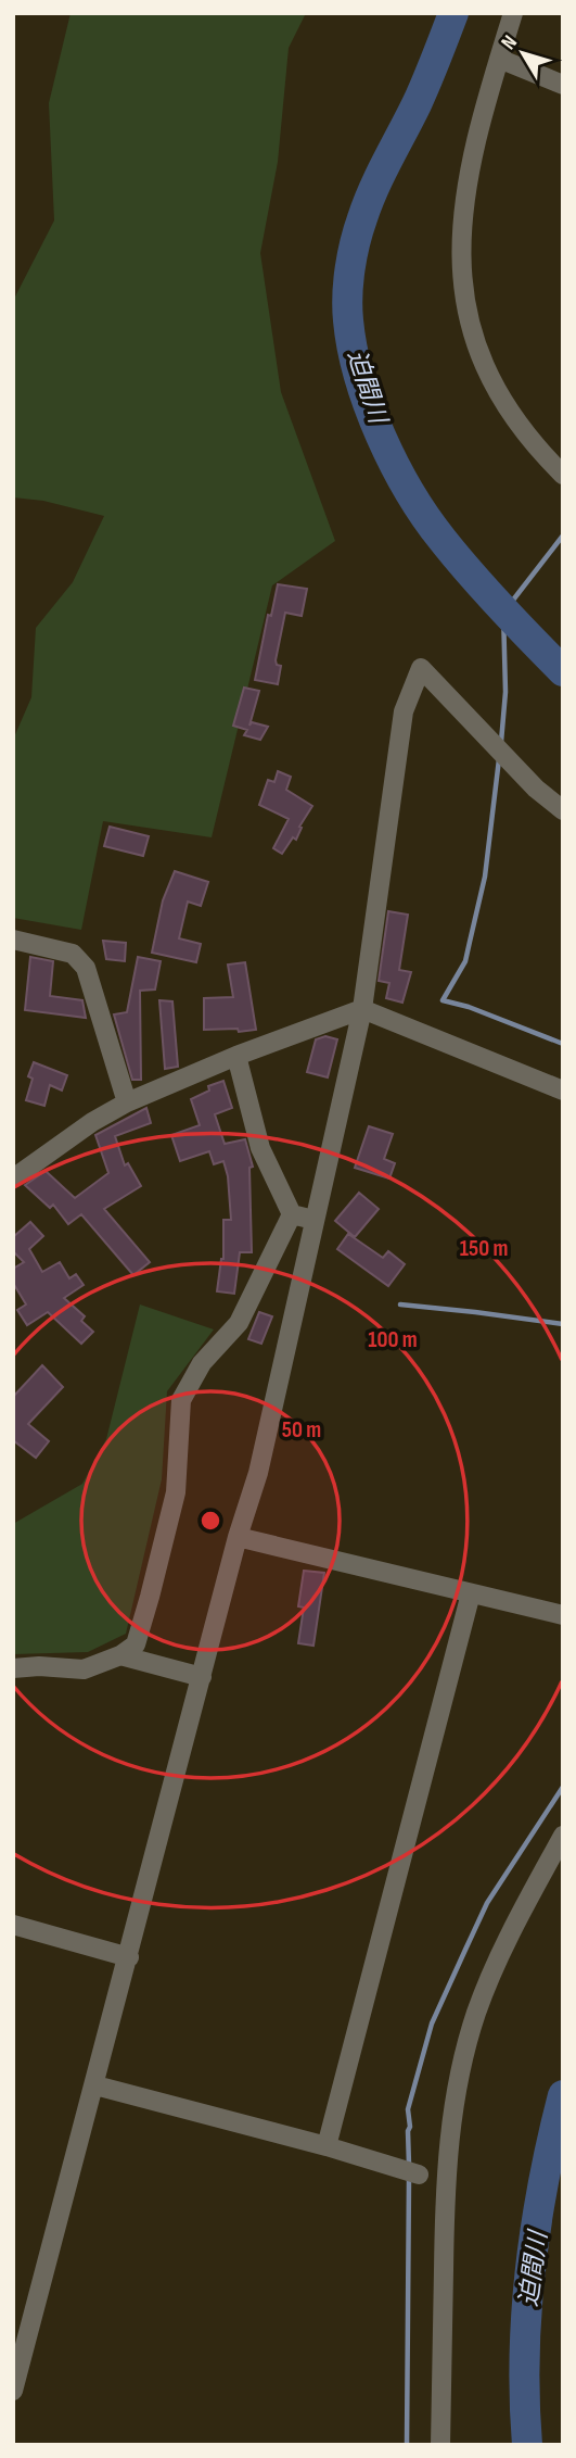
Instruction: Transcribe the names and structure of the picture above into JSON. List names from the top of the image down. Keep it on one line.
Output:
{"water":["迫間川"],"north":"top left","rings":["150 m","100 m","50 m"]}
